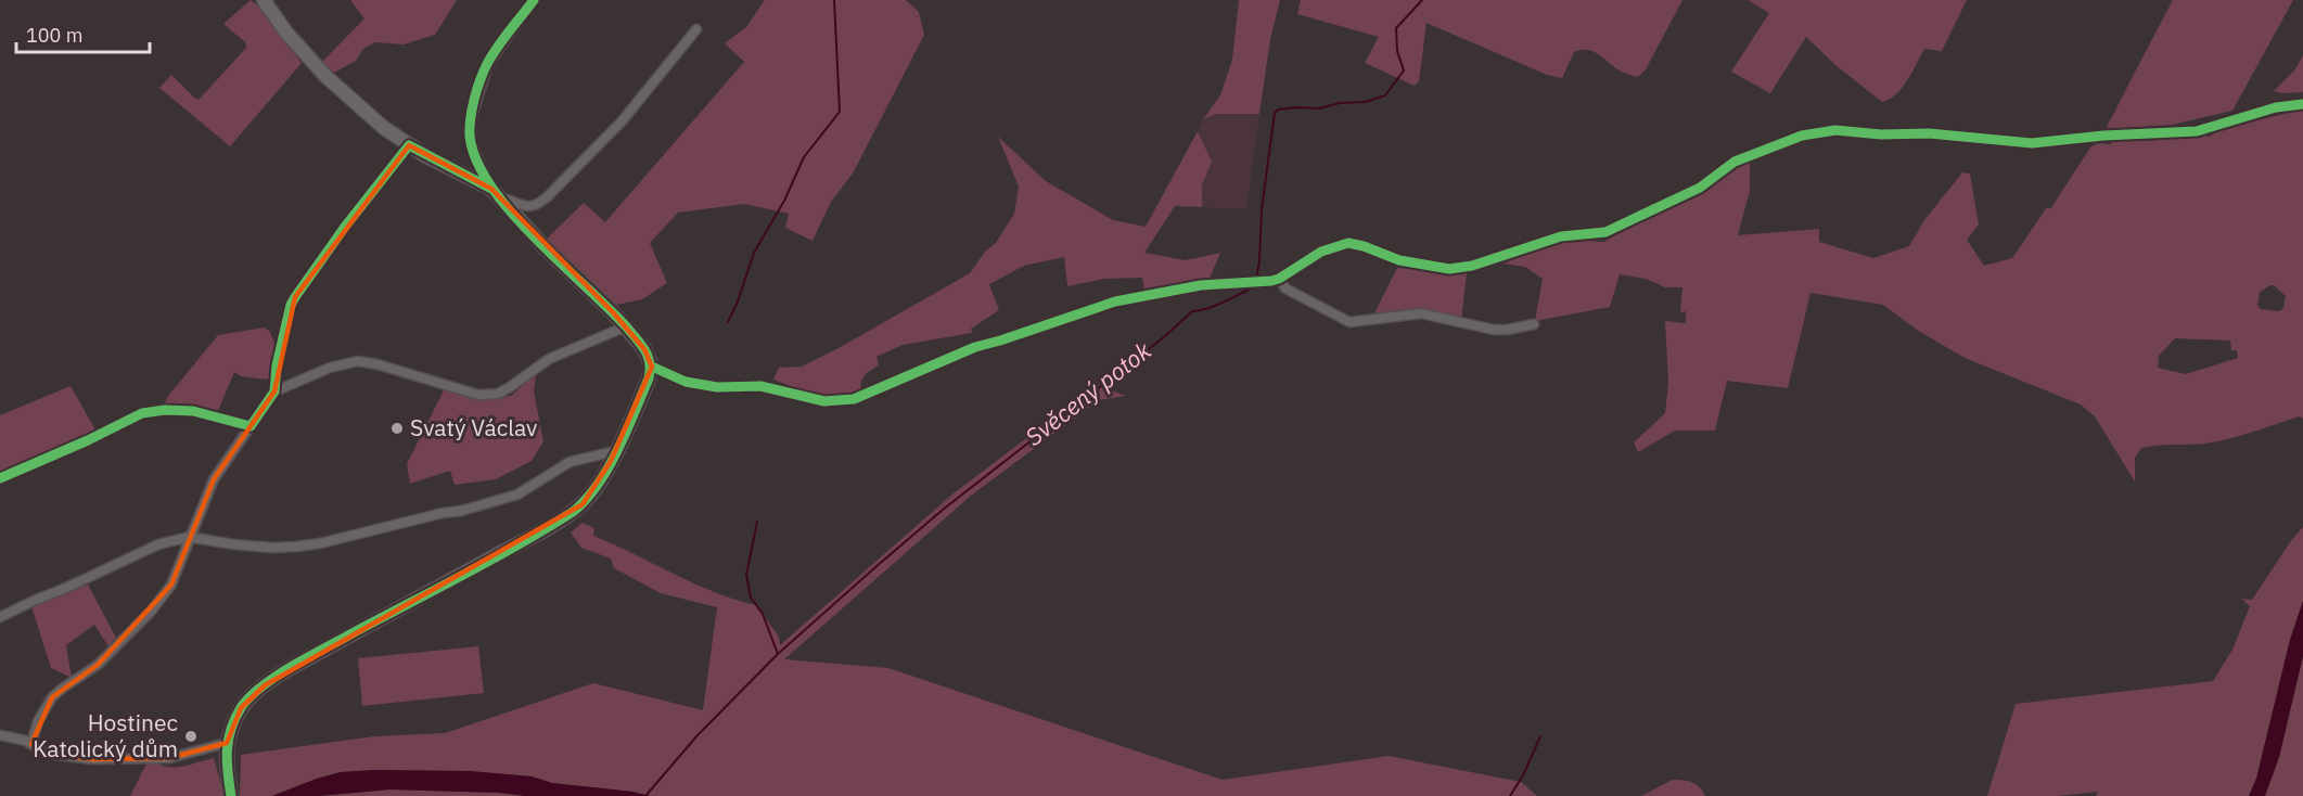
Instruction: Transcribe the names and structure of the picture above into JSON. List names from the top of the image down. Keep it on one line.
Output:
{"water":["Svěcený potok"],"places":["Svatý Václav","Hostinec Katolický dům"],"scale_bar":"100 m"}
